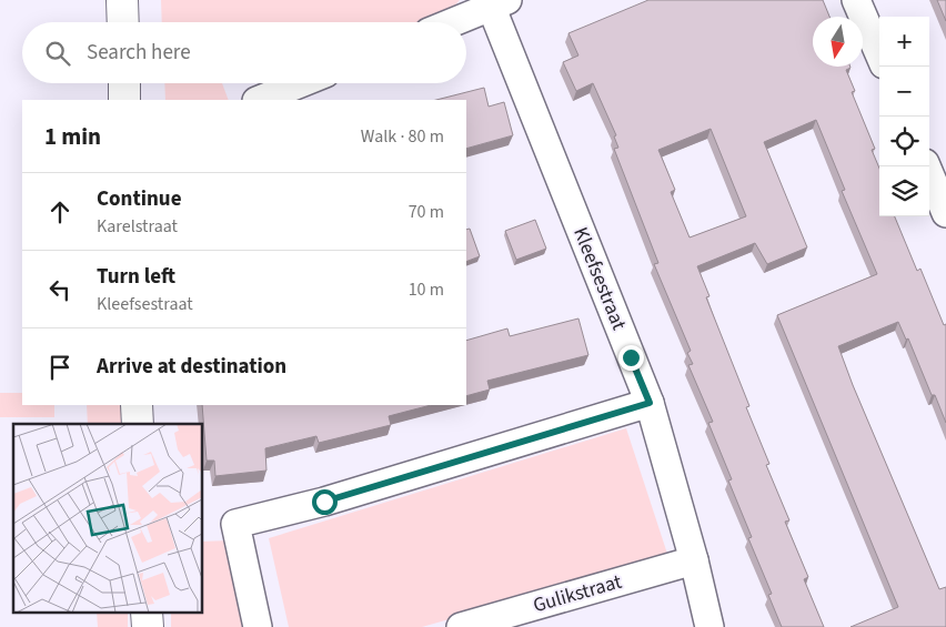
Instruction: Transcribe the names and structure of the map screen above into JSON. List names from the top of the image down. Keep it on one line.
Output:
{"streets":{"street":["Kleefsestraat","Gulikstraat"]},"crossings":[["Kleefsestraat","Gulikstraat"]],"north":"bottom","page":{"map_buttons":["+","−"],"search":"Search here","heading":["1 min","Walk · 80 m"],"list":[["Continue","Karelstraat","70 m"],["Turn left","Kleefsestraat","10 m"],"Arrive at destination"]}}
